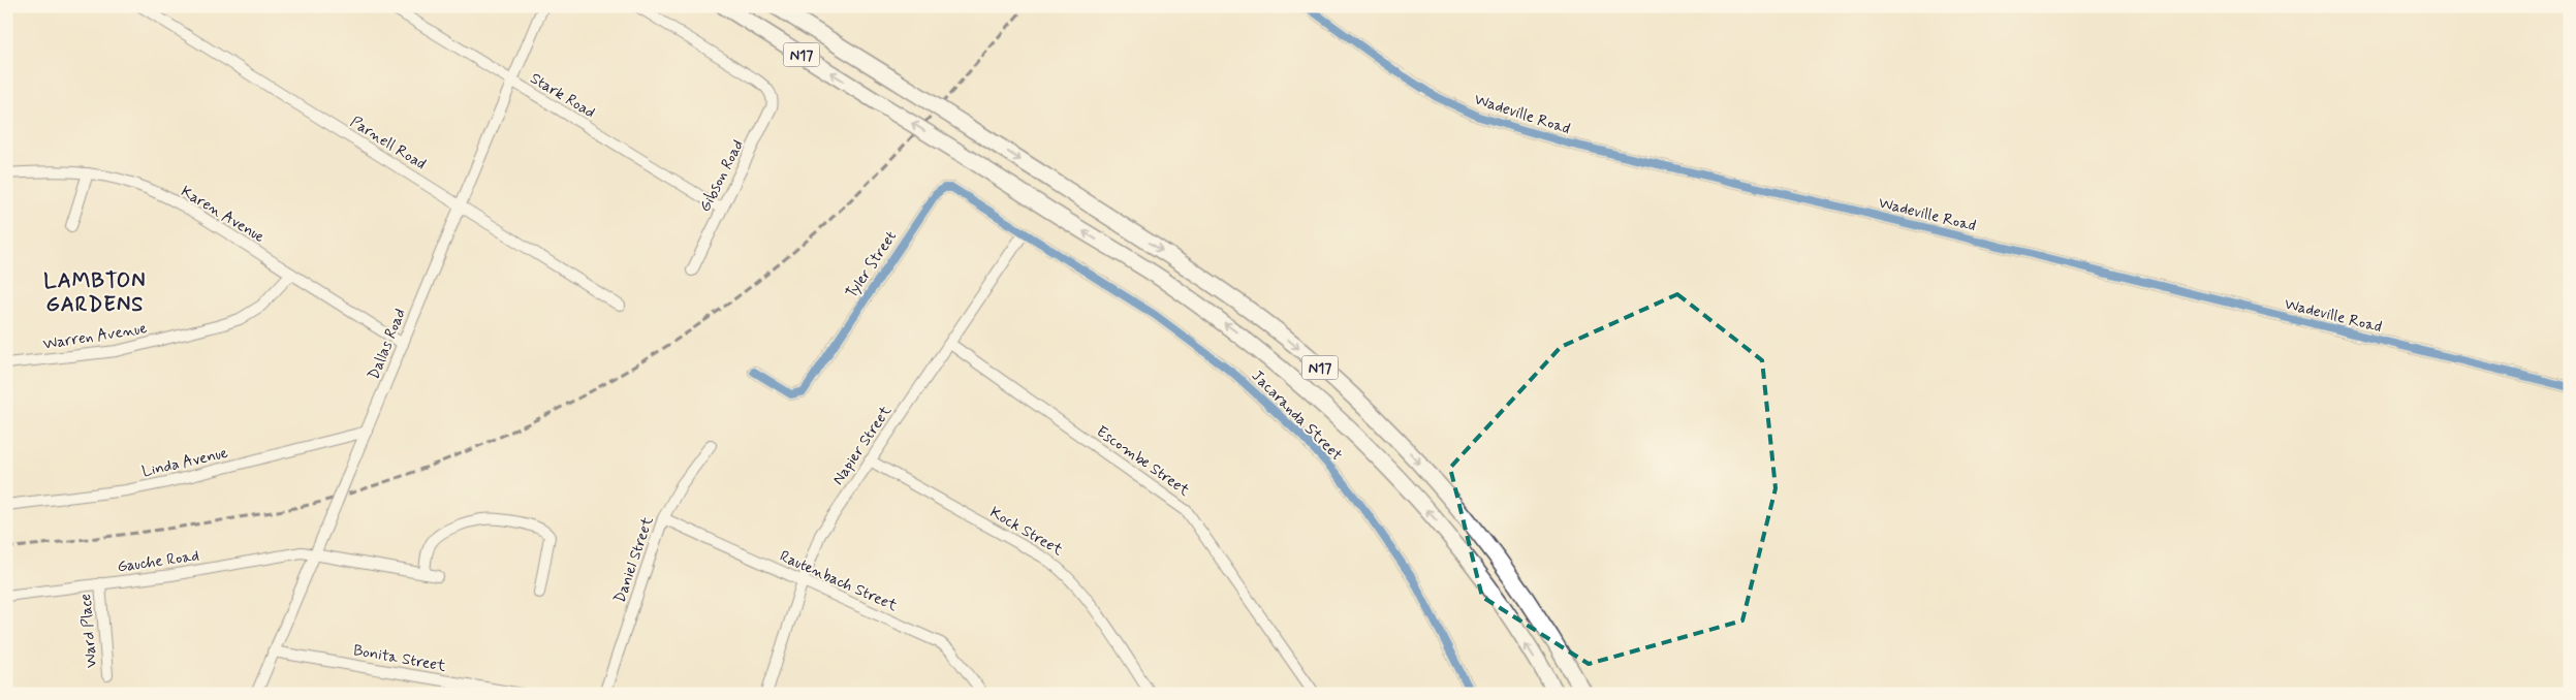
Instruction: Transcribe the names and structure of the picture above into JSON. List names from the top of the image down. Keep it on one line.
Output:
{"streets":{"highway":["N17"],"street":["Stark Road","Wadeville Road","Parnell Road","Gibson Road","Karen Avenue","Tyler Street","Warren Avenue","Dallas Road","Jacaranda Street","Napier Street","Escombe Street","Linda Avenue","Kock Street","Daniel Street","Gauche Road","Rautenbach Street","Ward Place","Bonita Street"]},"crossings":[["Stark Road","Gibson Road"],["Stark Road","Dallas Road"],["Parnell Road","Dallas Road"],["Karen Avenue","Warren Avenue"],["Karen Avenue","Dallas Road"],["Tyler Street","Jacaranda Street"],["Tyler Street","Napier Street"],["Dallas Road","Linda Avenue"],["Dallas Road","Gauche Road"],["Dallas Road","Bonita Street"],["Jacaranda Street","Napier Street"],["Napier Street","Escombe Street"],["Napier Street","Kock Street"],["Napier Street","Rautenbach Street"],["Daniel Street","Rautenbach Street"],["Gauche Road","Ward Place"]],"districts":["LAMBTON GARDENS"]}
